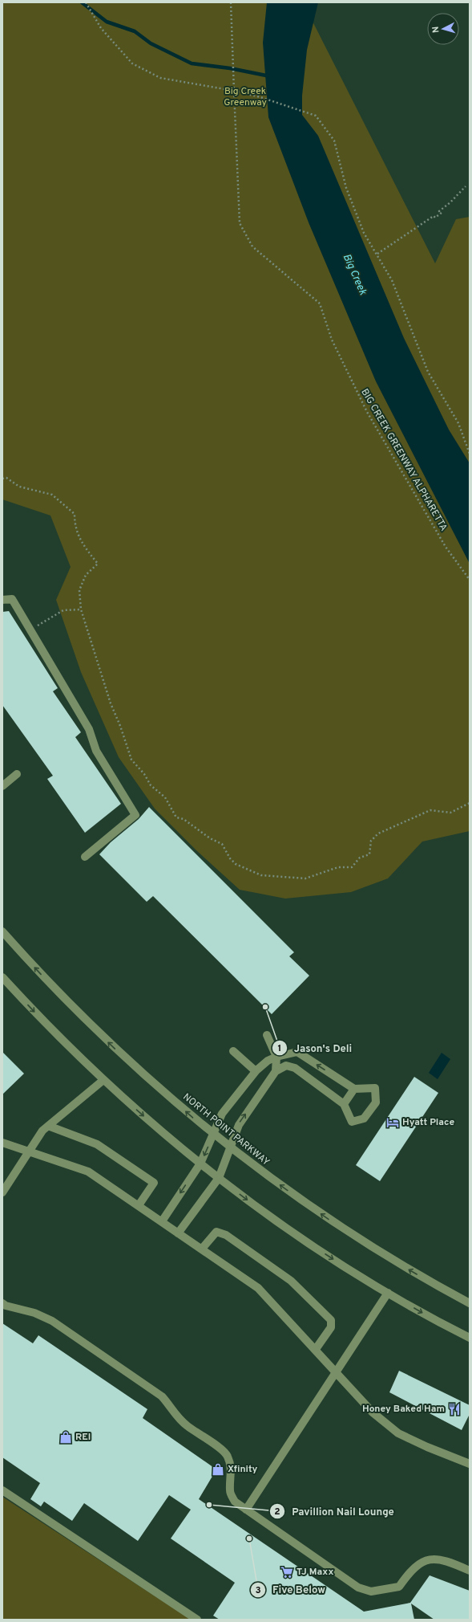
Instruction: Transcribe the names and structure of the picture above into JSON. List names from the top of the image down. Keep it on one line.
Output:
{"streets":{"street":["NORTH POINT PARKWAY"],"path":["BIG CREEK GREENWAY ALPHARETTA"]},"water":["Big Creek"],"parks":["Big Creek Greenway"],"places":{"other":["Jason's Deli","Pavillion Nail Lounge","Five Below"],"hotel":["Hyatt Place"],"restaurant":["Honey Baked Ham"],"shop":["REI","Xfinity"],"supermarket":["TJ Maxx"]},"north":"left"}
